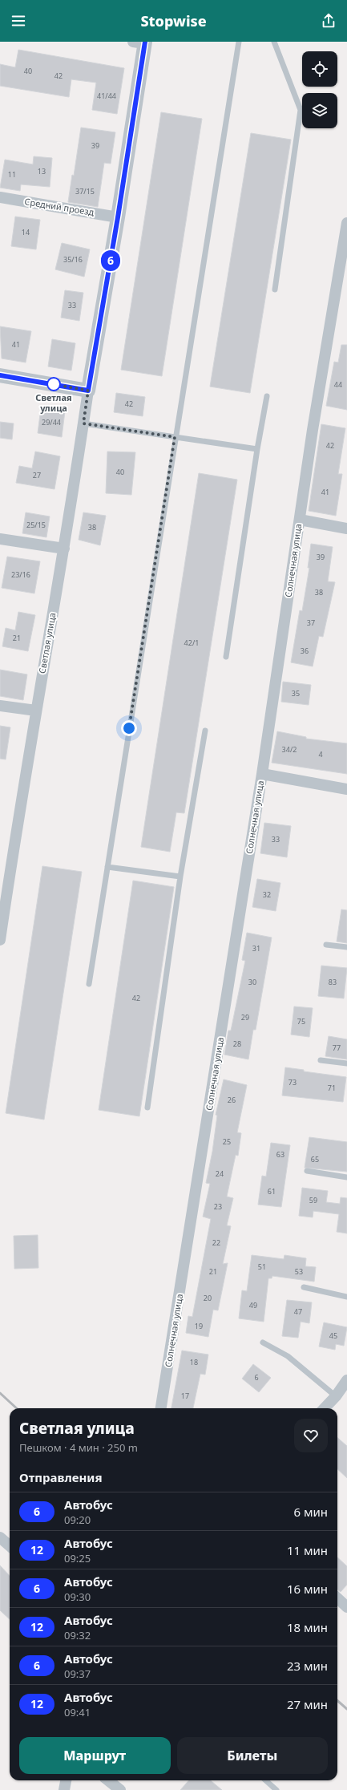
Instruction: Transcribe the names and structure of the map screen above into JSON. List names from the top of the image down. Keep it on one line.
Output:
{"streets":{"street":["Средний проезд","Солнечная улица","Светлая улица"]},"crossings":[["Средний проезд","Светлая улица"]],"places":["Светлая улица"],"lines":["bus line 6"],"house_numbers":["40","42","41/44","39","13","11","37/15","14","35/16","33","41","44","42","29/44","42","40","27","41","25/15","38","39","23/16","38","37","21","42/1","36","35","34/2","4","33","32","31","30","83","42","29","75","28","77","73","71","26","25","63","65","24","61","59","23","22","51","21","53","20","49","47","19","45","18","6","17"],"page":{"header":"Stopwise","on_map":"6","heading":[["Светлая улица","Пешком · 4 мин · 250 m"],"Отправления"],"list":[{"mark":"6","name":"Автобус","note":"09:20","value":"6 мин"},{"mark":"12","name":"Автобус","note":"09:25","value":"11 мин"},{"mark":"6","name":"Автобус","note":"09:30","value":"16 мин"},{"mark":"12","name":"Автобус","note":"09:32","value":"18 мин"},{"mark":"6","name":"Автобус","note":"09:37","value":"23 мин"},{"mark":"12","name":"Автобус","note":"09:41","value":"27 мин"}],"buttons":["Маршрут","Билеты"]}}
